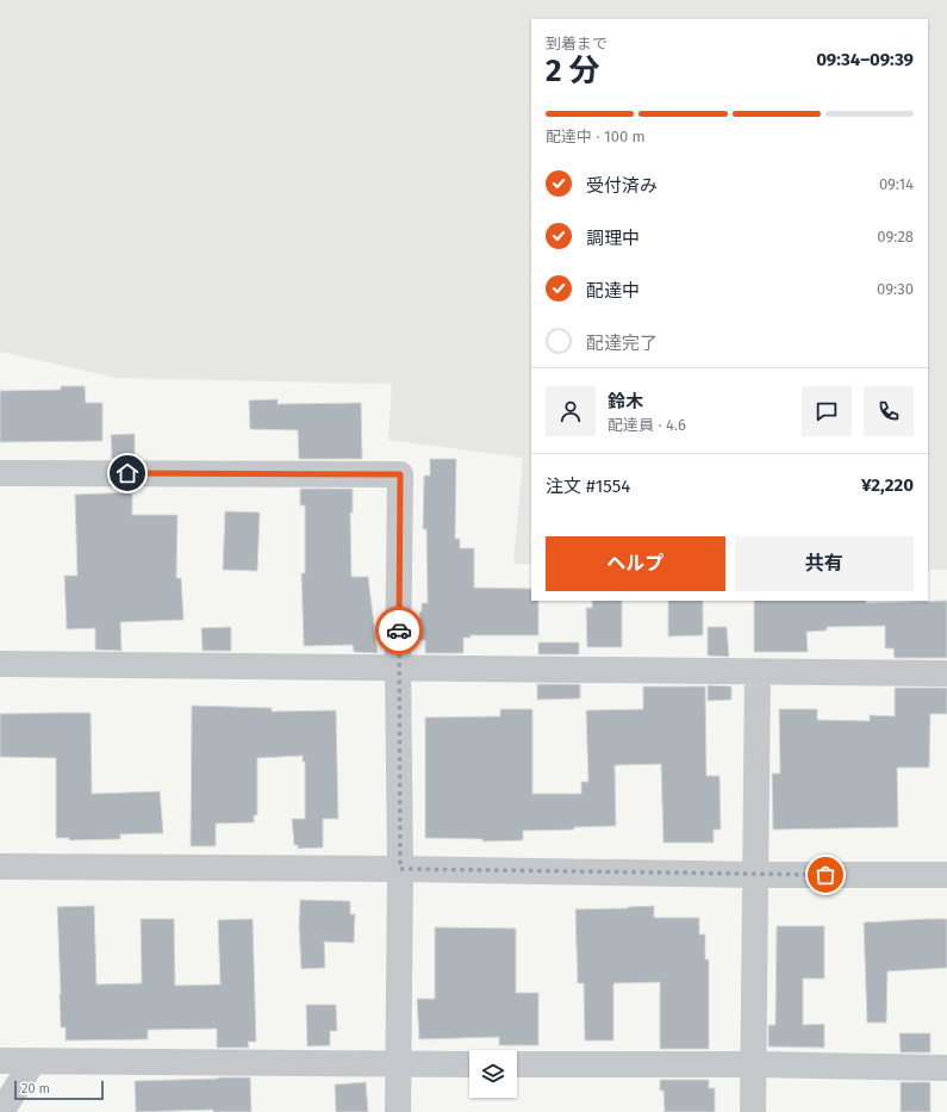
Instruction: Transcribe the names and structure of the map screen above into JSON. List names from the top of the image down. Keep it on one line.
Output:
{"scale_bar":"20 m","page":{"heading":["2 分","到着まで","09:34–09:39"],"panel":["鈴木","配達員 · 4.6","注文 #1554","¥2,220"],"bar":"配達中 · 100 m","list":[["受付済み","09:14"],["調理中","09:28"],["配達中","09:30"],"配達完了"],"buttons":["ヘルプ","共有"],"scale":"20 m"}}
